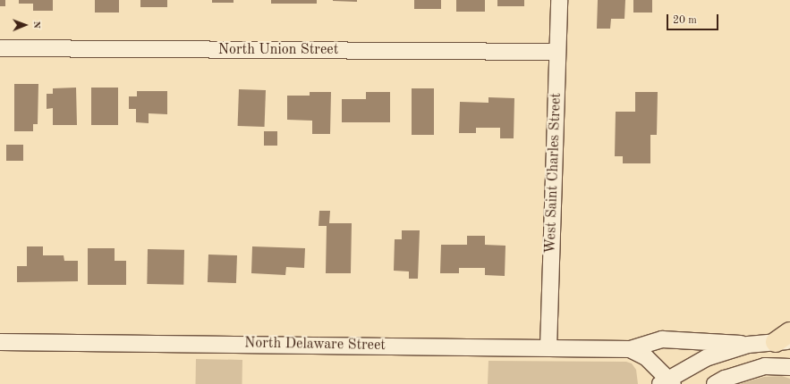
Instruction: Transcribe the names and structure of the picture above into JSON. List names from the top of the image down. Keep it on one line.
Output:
{"streets":{"street":["North Union Street","West Saint Charles Street","North Delaware Street"]},"crossings":[["North Union Street","West Saint Charles Street"],["West Saint Charles Street","North Delaware Street"]],"scale_bar":"20 m","north":"right"}
